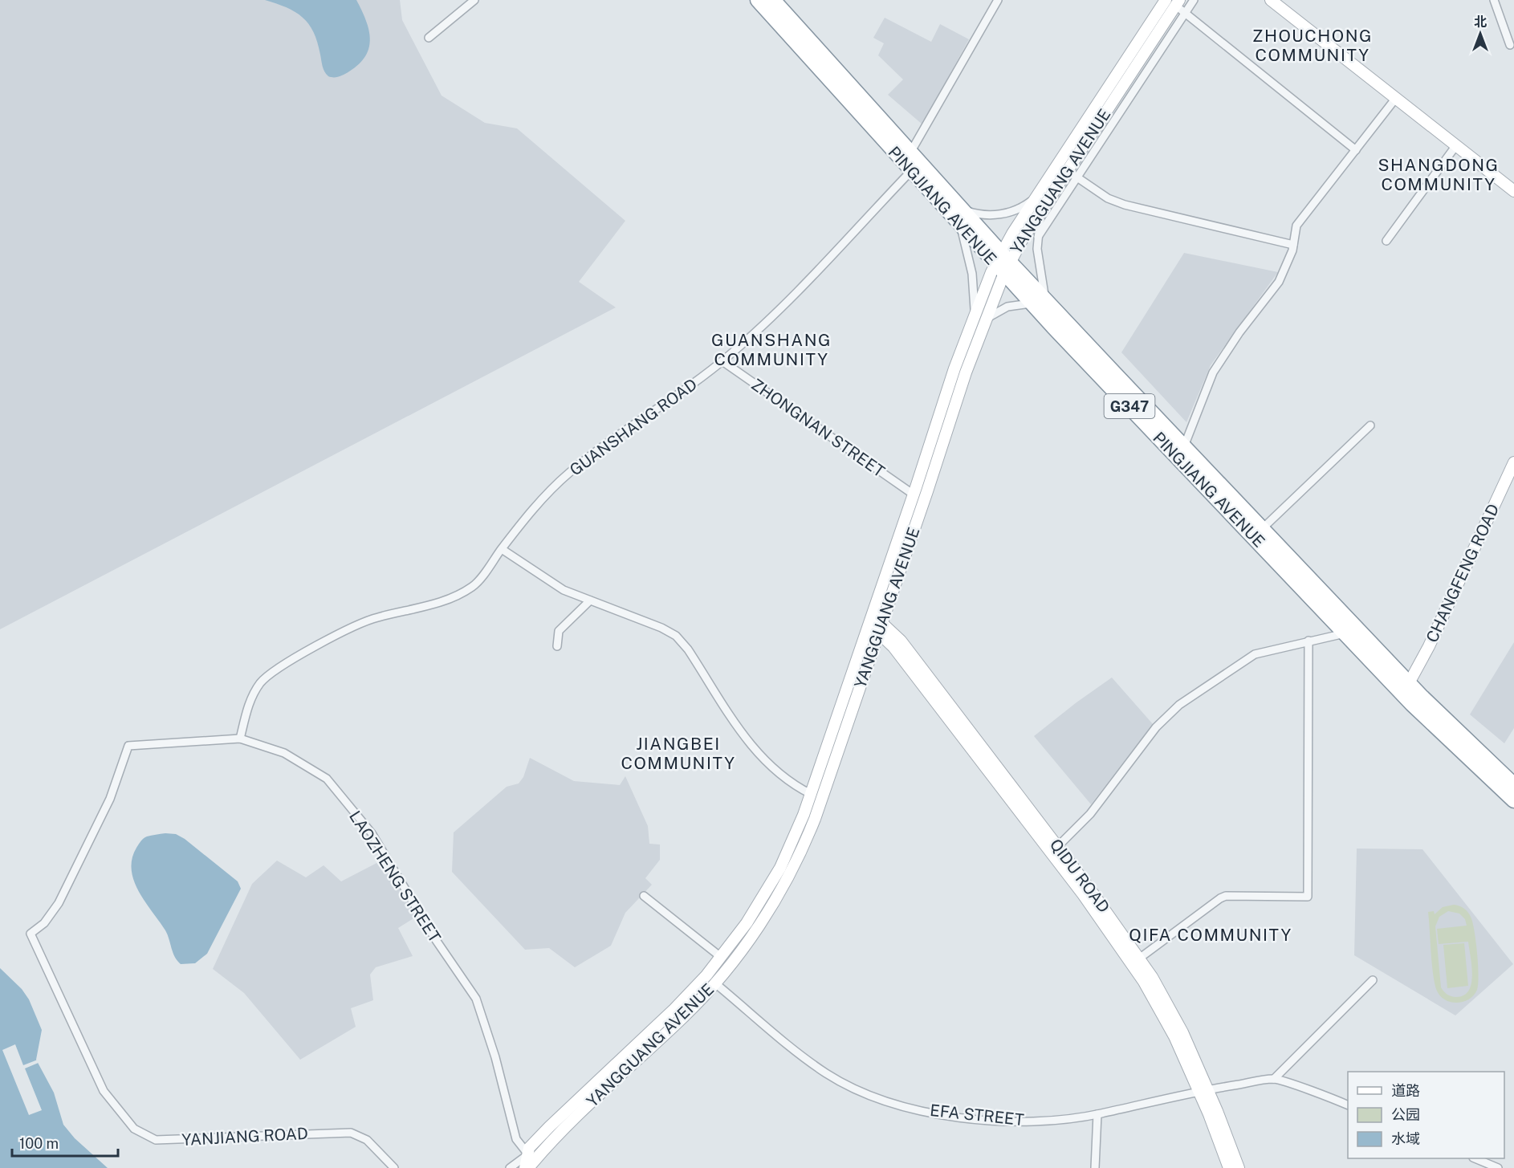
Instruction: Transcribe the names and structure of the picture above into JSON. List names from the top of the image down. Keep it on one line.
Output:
{"streets":{"highway":["PINGJIANG AVENUE","G347"],"street":["YANGGUANG AVENUE","GUANSHANG ROAD","ZHONGNAN STREET","CHANGFENG ROAD","QIDU ROAD","LAOZHENG STREET","EFA STREET","YANJIANG ROAD"]},"crossings":[["YANGGUANG AVENUE","PINGJIANG AVENUE"],["YANGGUANG AVENUE","ZHONGNAN STREET"],["YANGGUANG AVENUE","QIDU ROAD"],["YANGGUANG AVENUE","LAOZHENG STREET"],["YANGGUANG AVENUE","EFA STREET"],["PINGJIANG AVENUE","GUANSHANG ROAD"],["PINGJIANG AVENUE","CHANGFENG ROAD"],["GUANSHANG ROAD","ZHONGNAN STREET"],["GUANSHANG ROAD","LAOZHENG STREET"],["QIDU ROAD","EFA STREET"],["LAOZHENG STREET","YANJIANG ROAD"]],"districts":["ZHOUCHONG COMMUNITY","SHANGDONG COMMUNITY","GUANSHANG COMMUNITY","JIANGBEI COMMUNITY","QIFA COMMUNITY"],"legend":["道路","公园","水域"],"scale_bar":"100 m","north":"top"}
